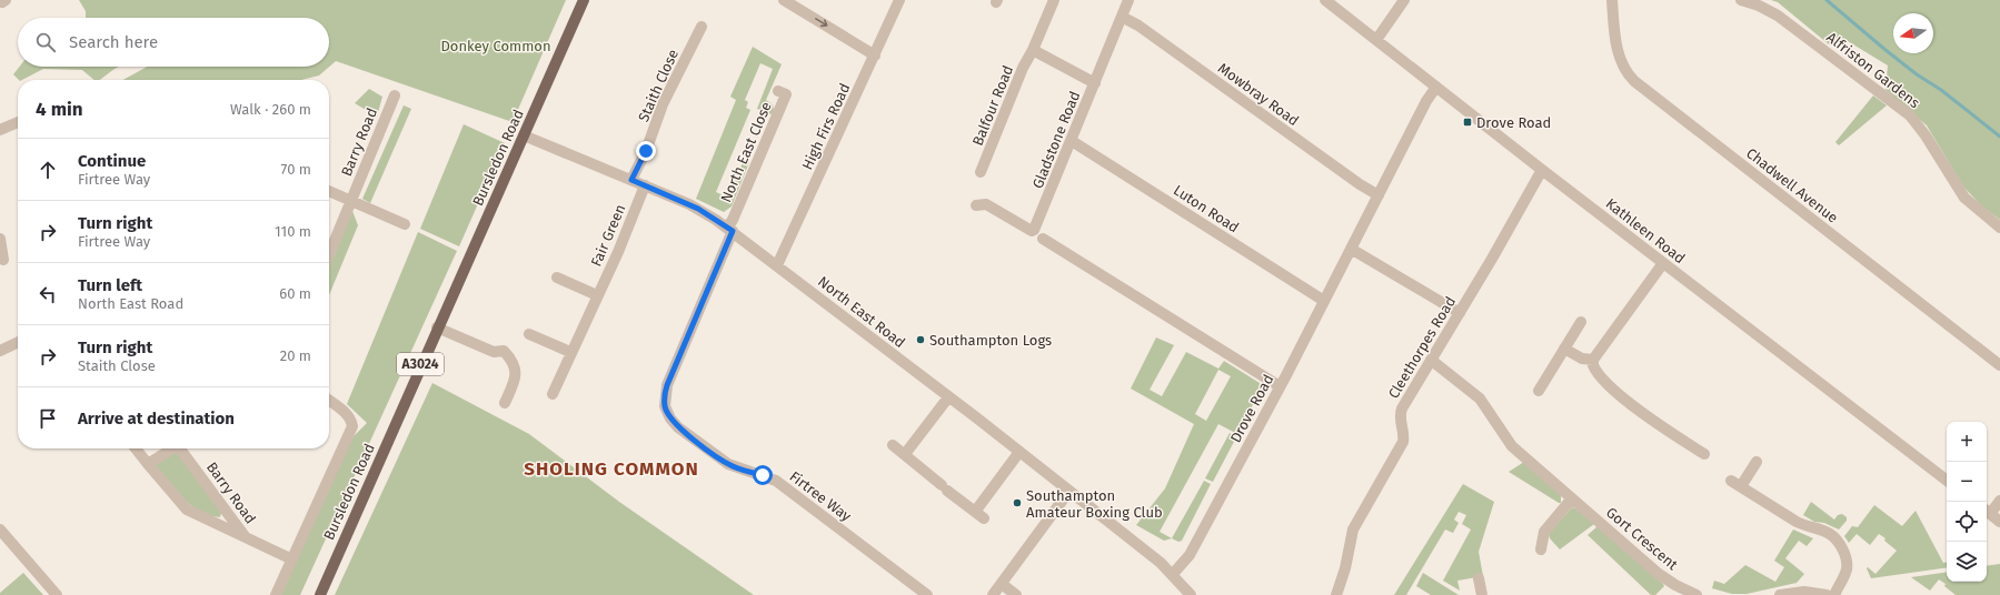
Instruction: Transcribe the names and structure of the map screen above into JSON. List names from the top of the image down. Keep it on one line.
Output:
{"streets":{"main road":["Bursledon Road","A3024"],"street":["Alfriston Gardens","Staith Close","Mowbray Road","Balfour Road","High Firs Road","Gladstone Road","Barry Road","North East Close","Chadwell Avenue","Luton Road","Kathleen Road","Fair Green","North East Road","Cleethorpes Road","Drove Road","Firtree Way","Gort Crescent"]},"crossings":[["Staith Close","North East Road"],["Mowbray Road","Gladstone Road"],["Mowbray Road","Drove Road"],["High Firs Road","North East Road"],["Gladstone Road","Luton Road"],["Barry Road","Bursledon Road"],["North East Close","North East Road"],["North East Close","Firtree Way"],["Bursledon Road","North East Road"],["Luton Road","Drove Road"],["Kathleen Road","Cleethorpes Road"],["Kathleen Road","Drove Road"],["Fair Green","North East Road"],["North East Road","Drove Road"],["North East Road","Firtree Way"],["Cleethorpes Road","Gort Crescent"]],"districts":["SHOLING COMMON"],"parks":["Donkey Common"],"places":{"transit":["Drove Road"],"other":["Southampton Logs","Southampton Amateur Boxing Club"]},"north":"left","page":{"search":"Search here","heading":["4 min","Walk · 260 m"],"list":[["Continue","Firtree Way","70 m"],["Turn right","Firtree Way","110 m"],["Turn left","North East Road","60 m"],["Turn right","Staith Close","20 m"],"Arrive at destination"],"map_buttons":["+","−"]}}
